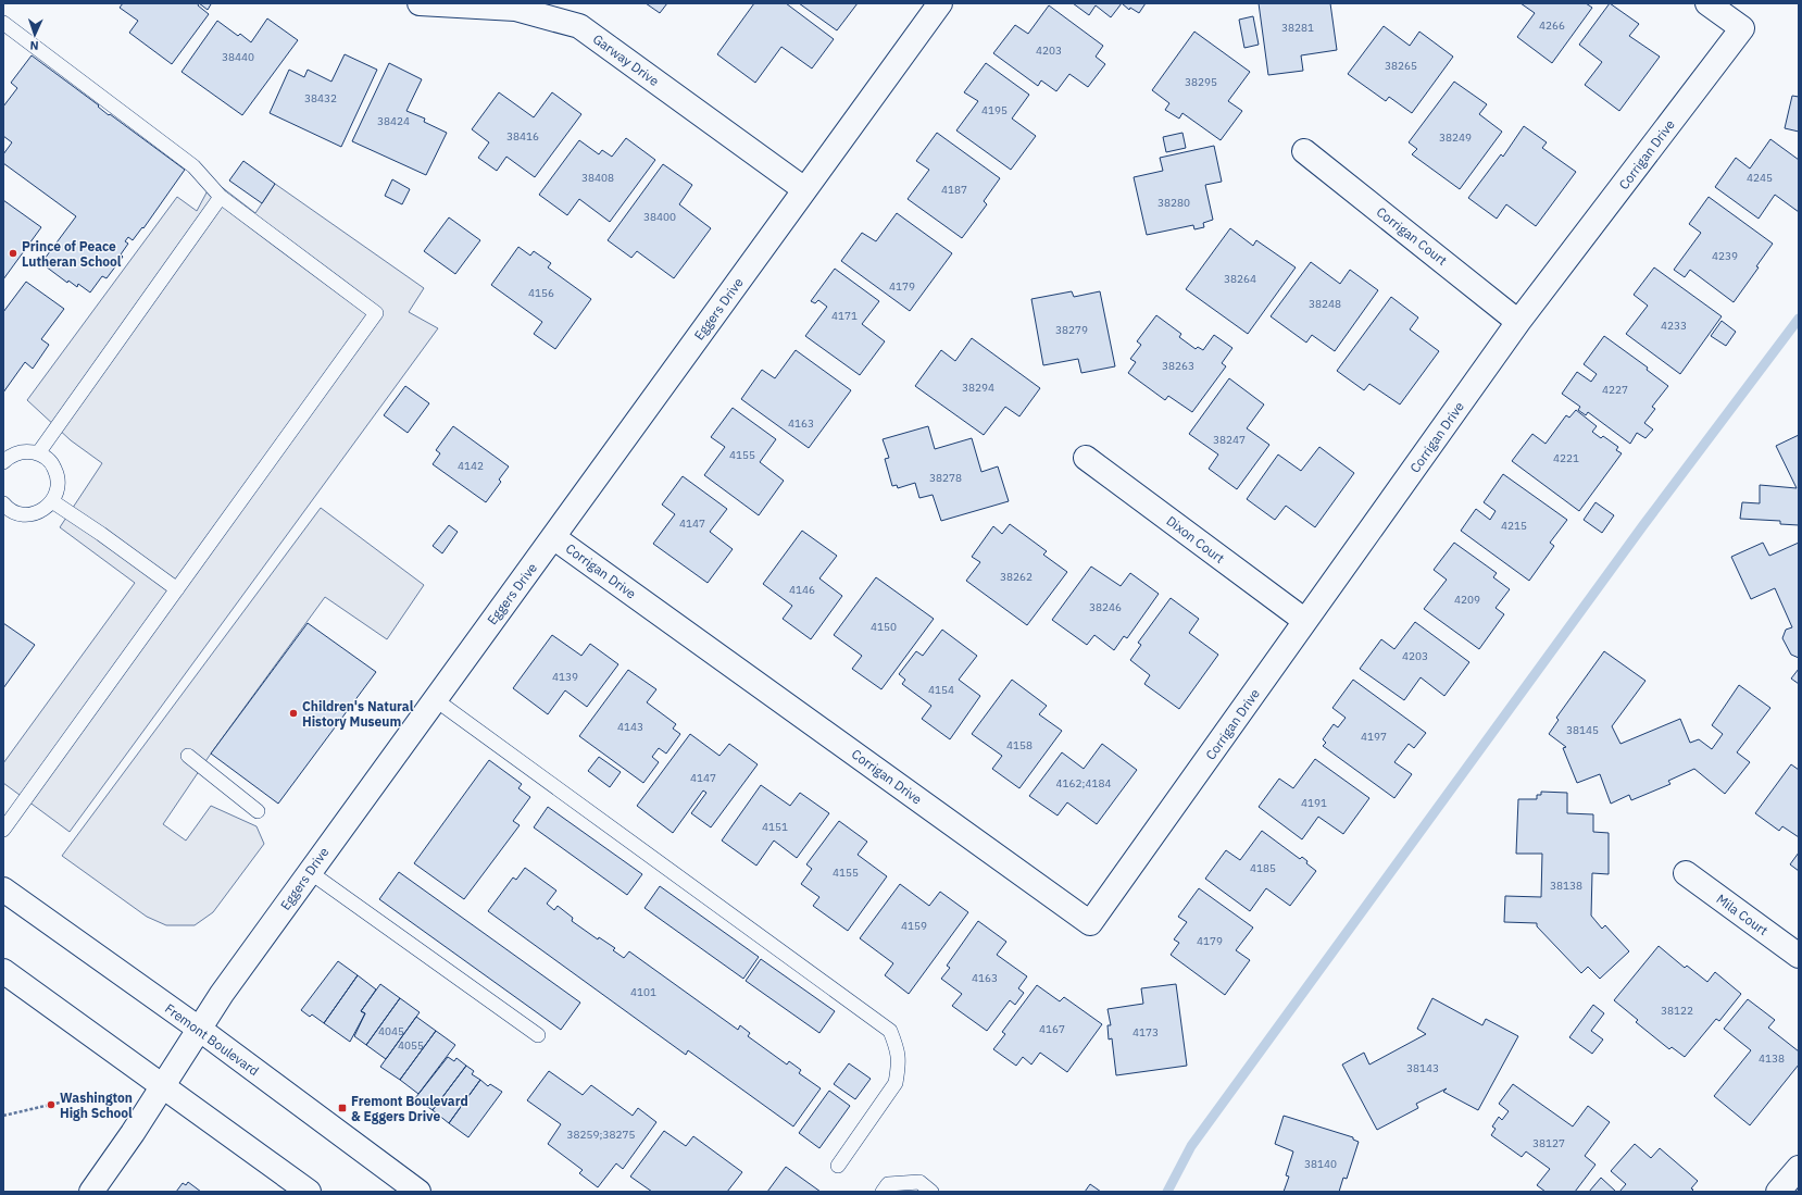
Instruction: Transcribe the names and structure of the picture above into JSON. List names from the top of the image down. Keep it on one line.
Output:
{"streets":{"street":["Garway Drive","Corrigan Drive","Corrigan Court","Eggers Drive","Dixon Court","Mila Court","Fremont Boulevard"]},"crossings":[["Garway Drive","Eggers Drive"],["Corrigan Drive","Corrigan Court"],["Corrigan Drive","Eggers Drive"],["Corrigan Drive","Dixon Court"],["Eggers Drive","Fremont Boulevard"]],"places":{"other":["Prince of Peace Lutheran School","Children's Natural History Museum","Washington High School"],"transit":["Fremont Boulevard & Eggers Drive"]},"house_numbers":["4266","38281","4203","38440","38265","38295","38432","4195","38424","38416","38249","38408","4245","4187","38280","38400","4239","38264","4179","4156","38248","4171","4233","38279","38263","38294","4227","4163","38247","4155","4221","4142","38278","4147","4215","38262","4146","4209","38246","4150","4203","4139","4154","4143","38145","4197","4158","4147","4162;4184","4191","4151","4185","4155","38138","4159","4179","4163","4101","38122","4167","4045","4173","4055","4138","38143","38259;38275","38127","38140"],"north":"bottom"}
